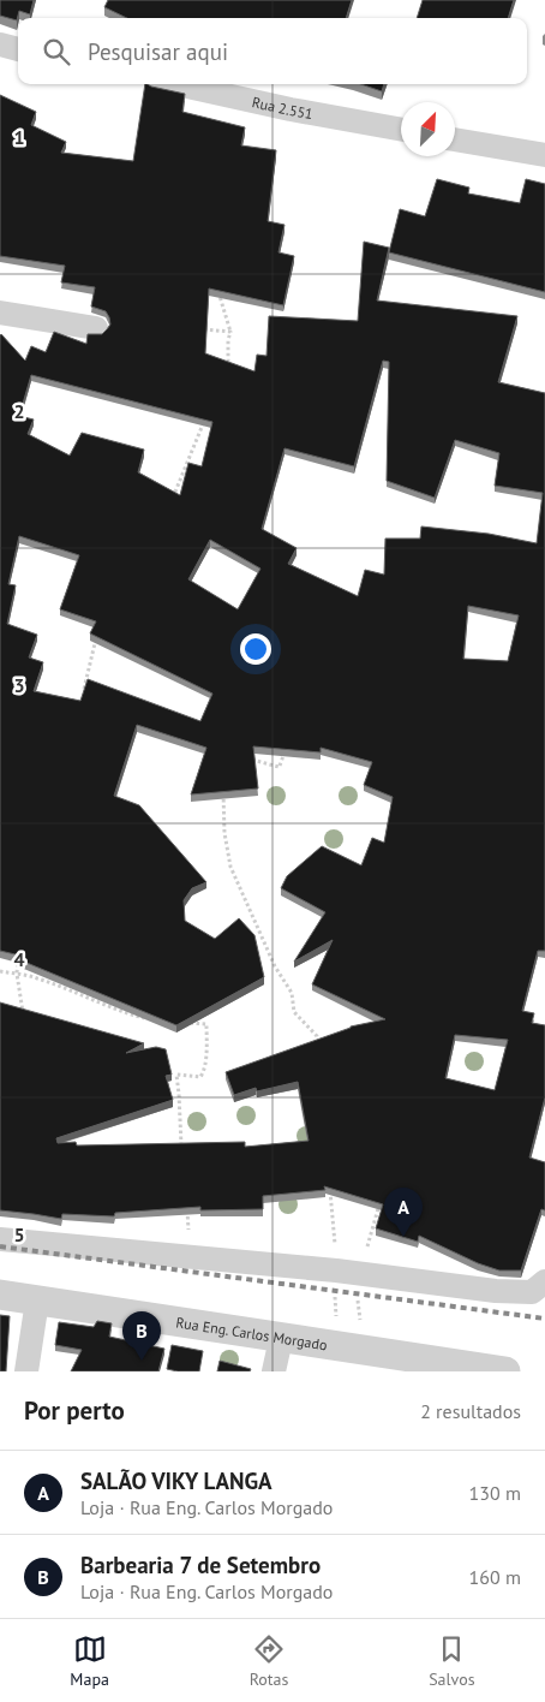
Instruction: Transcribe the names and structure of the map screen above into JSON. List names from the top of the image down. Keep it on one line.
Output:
{"streets":{"street":["Rua 2.551","Rua Eng. Carlos Morgado"]},"north":"top right","page":{"search":"Pesquisar aqui","pins":["A","B"],"heading":["Por perto","2 resultados"],"list":[{"mark":"A","name":"SALÃO VIKY LANGA","note":"Loja · Rua Eng. Carlos Morgado","value":"130 m"},{"mark":"B","name":"Barbearia 7 de Setembro","note":"Loja · Rua Eng. Carlos Morgado","value":"160 m"}],"nav":["Mapa","Rotas","Salvos"]},"grid":{"rows":["1","2","3","4","5"]}}
